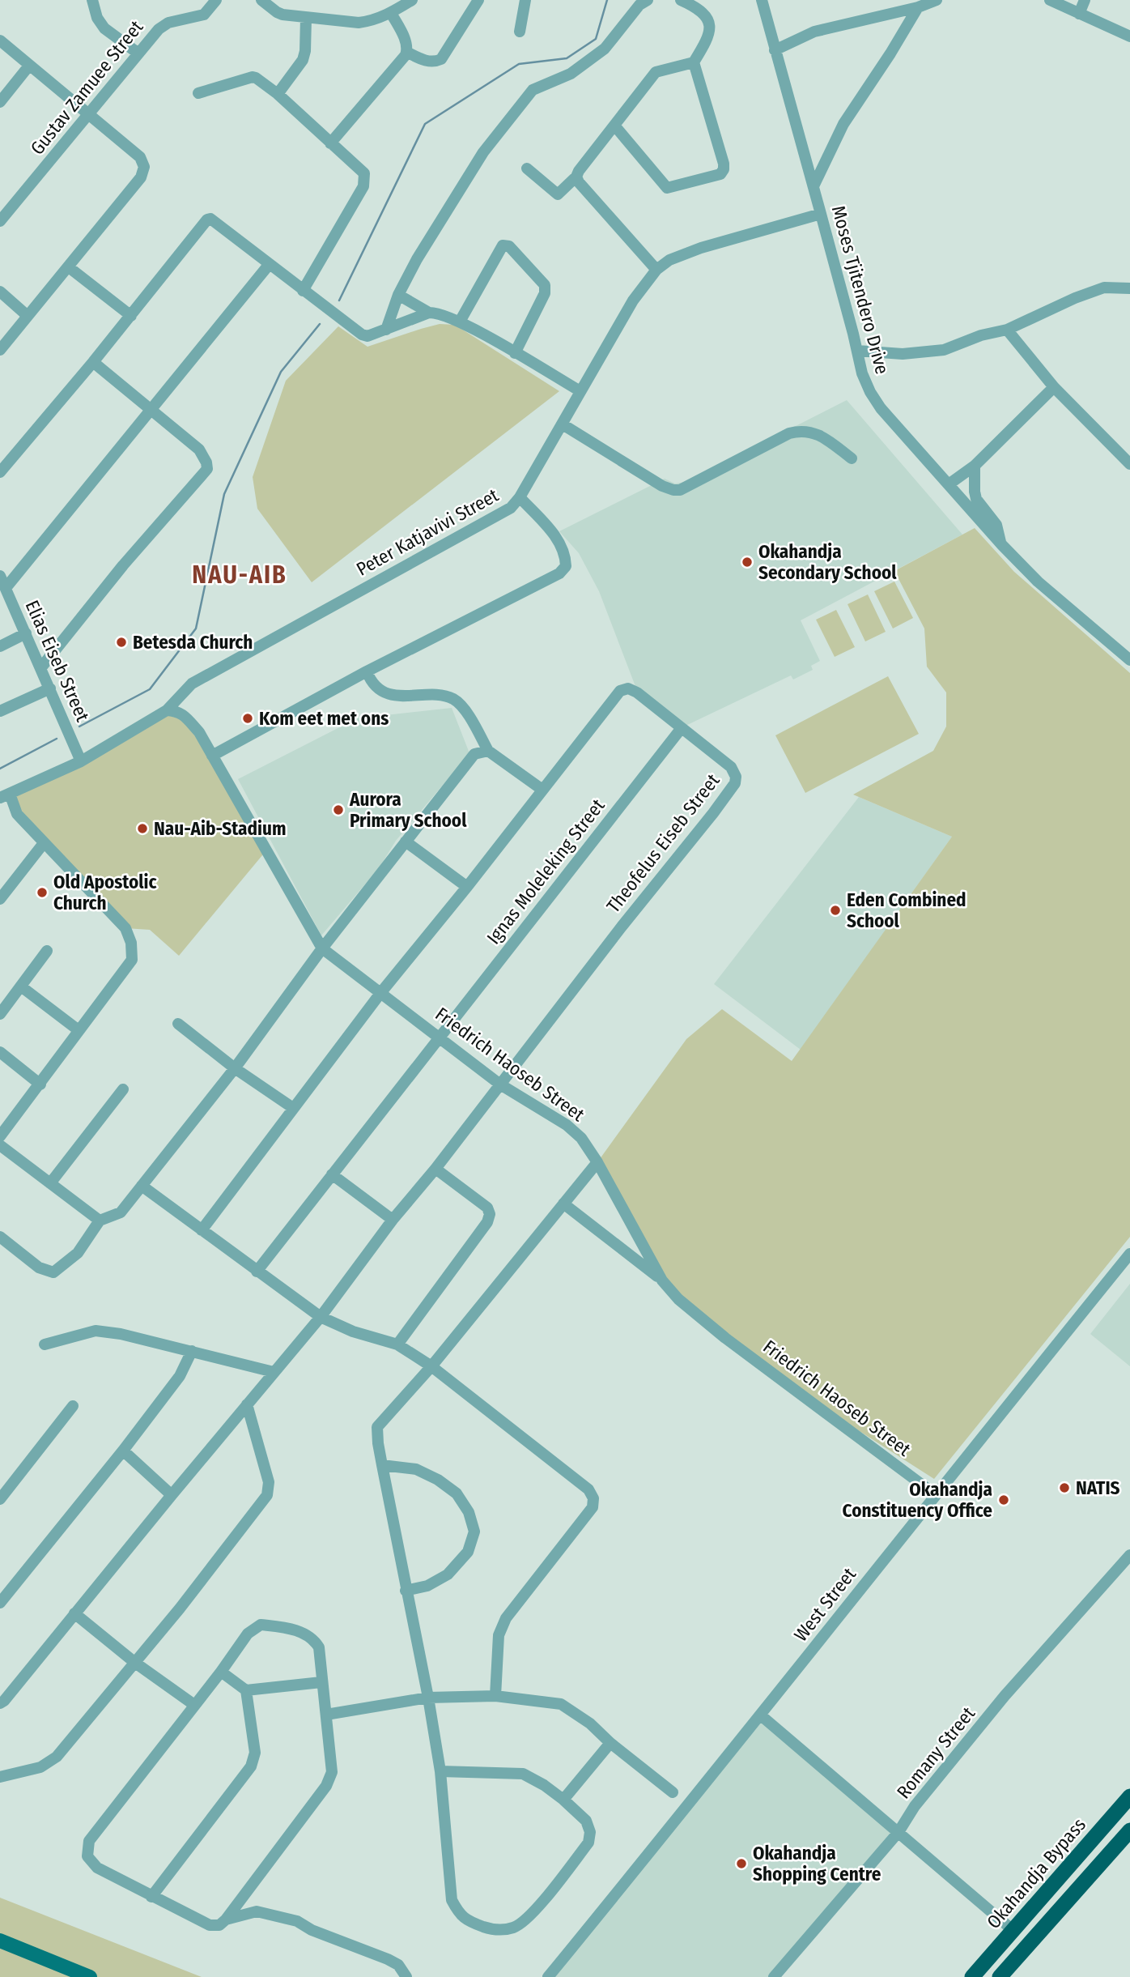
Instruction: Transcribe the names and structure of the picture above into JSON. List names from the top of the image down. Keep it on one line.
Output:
{"streets":{"highway":["Okahandja Bypass"],"street":["Gustav Zamuee Street","Moses Tjitendero Drive","Peter Katjavivi Street","Elias Eiseb Street","Theofelus Eiseb Street","Ignas Moleleking Street","Friedrich Haoseb Street","West Street","Romany Street"]},"crossings":[["Moses Tjitendero Drive","Peter Katjavivi Street"],["Peter Katjavivi Street","Elias Eiseb Street"],["Peter Katjavivi Street","Friedrich Haoseb Street"],["Theofelus Eiseb Street","Ignas Moleleking Street"],["Theofelus Eiseb Street","Friedrich Haoseb Street"],["Ignas Moleleking Street","Friedrich Haoseb Street"],["Friedrich Haoseb Street","West Street"]],"districts":["NAU-AIB"],"places":["Okahandja Secondary School","Betesda Church","Kom eet met ons","Aurora Primary School","Nau-Aib-Stadium","Old Apostolic Church","Eden Combined School","NATIS","Okahandja Constituency Office","Okahandja Shopping Centre"]}
